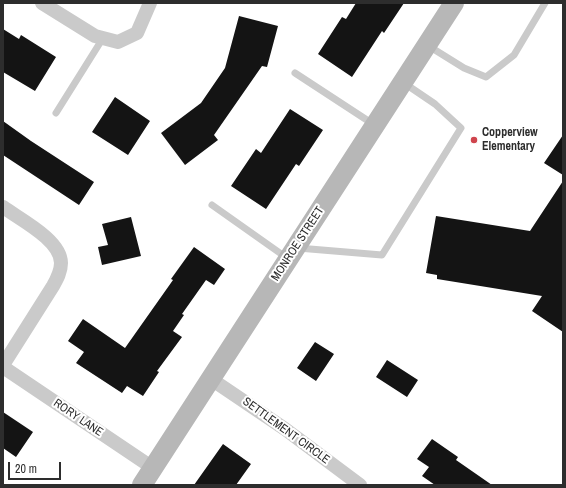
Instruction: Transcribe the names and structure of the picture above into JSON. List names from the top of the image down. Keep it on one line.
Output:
{"streets":{"street":["MONROE STREET","RORY LANE","SETTLEMENT CIRCLE"]},"crossings":[["MONROE STREET","RORY LANE"],["MONROE STREET","SETTLEMENT CIRCLE"]],"places":["Copperview Elementary"],"scale_bar":"20 m"}
